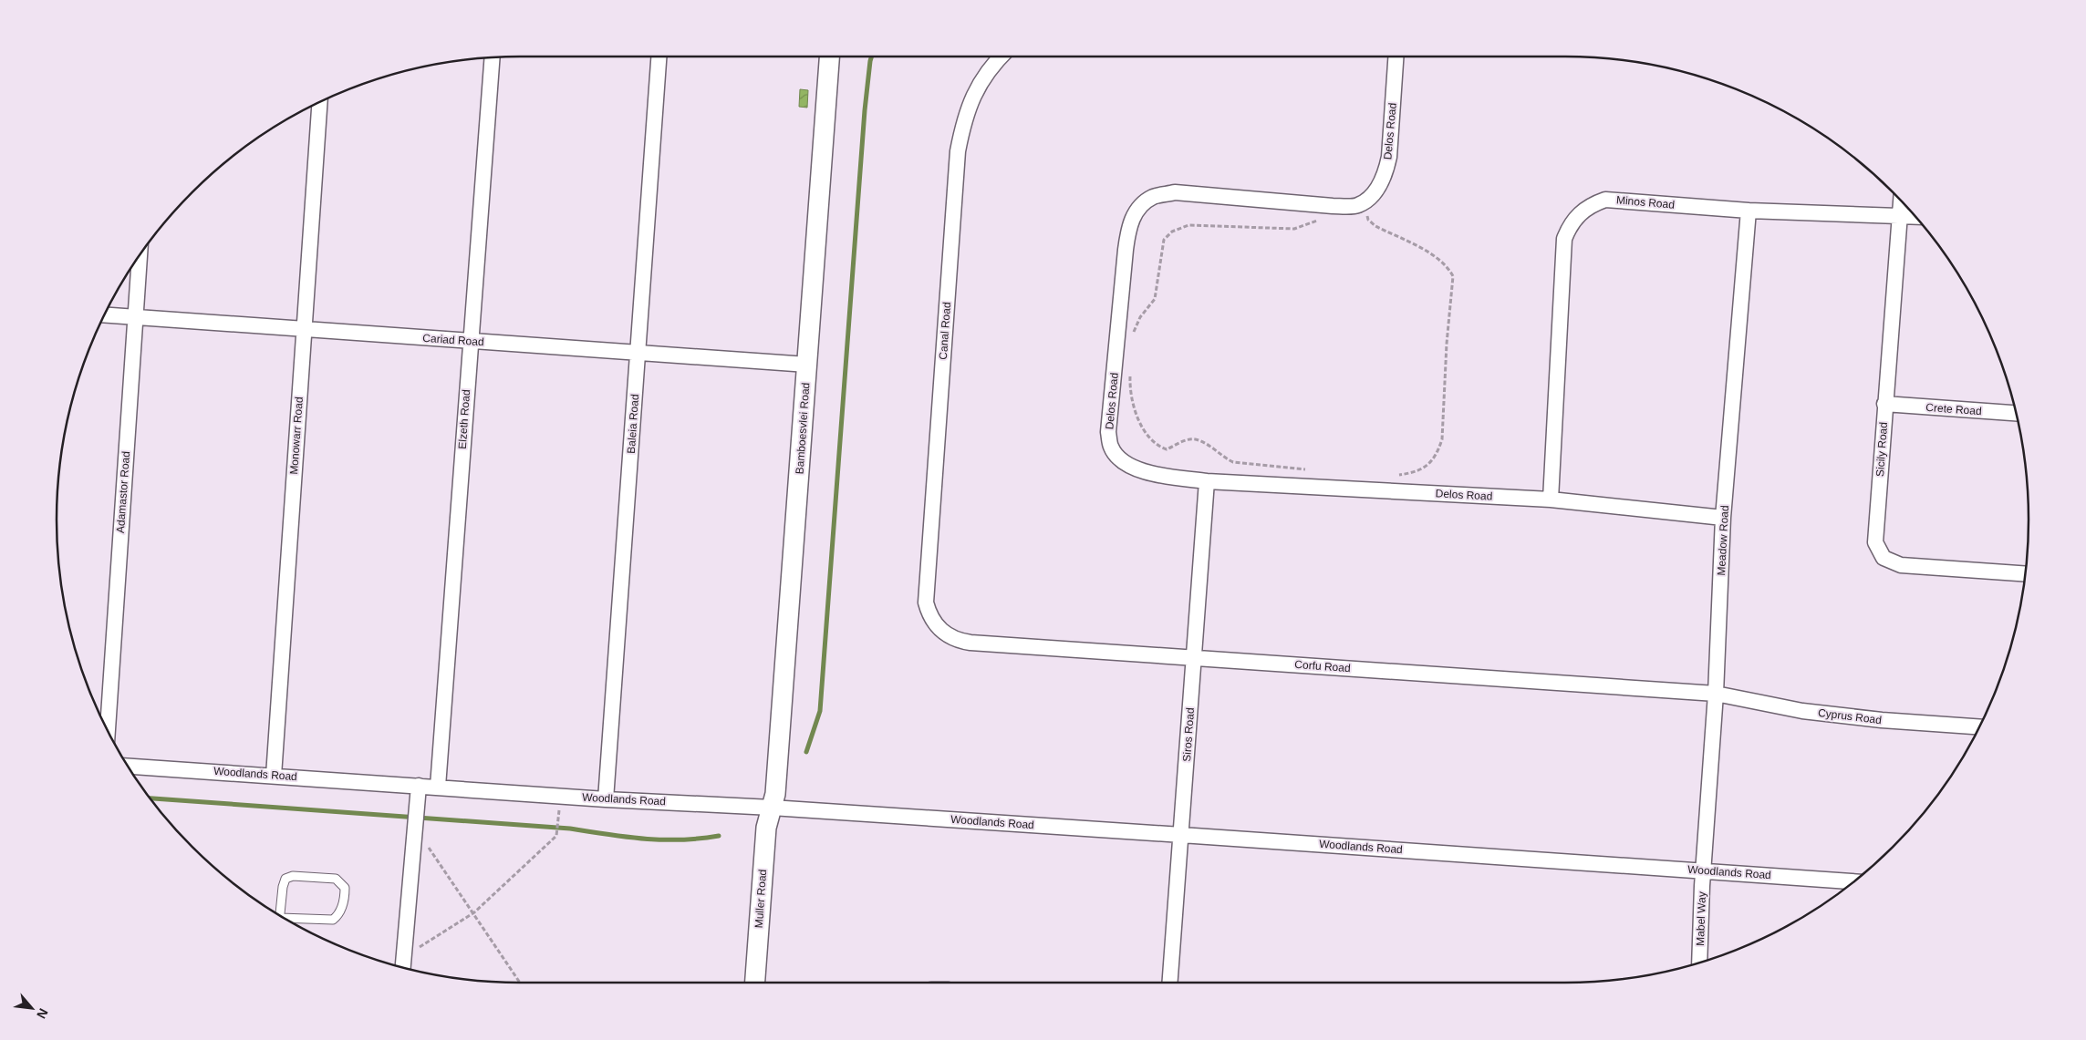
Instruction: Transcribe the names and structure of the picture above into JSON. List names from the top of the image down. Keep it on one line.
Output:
{"streets":{"street":["Delos Road","Minos Road","Canal Road","Cariad Road","Crete Road","Elzeth Road","Baleia Road","Bamboesvlei Road","Monowarr Road","Sicily Road","Adamastor Road","Meadow Road","Corfu Road","Cyprus Road","Siros Road","Woodlands Road","Muller Road","Mabel Way"]},"crossings":[["Delos Road","Minos Road"],["Delos Road","Meadow Road"],["Delos Road","Siros Road"],["Minos Road","Sicily Road"],["Minos Road","Meadow Road"],["Canal Road","Corfu Road"],["Cariad Road","Elzeth Road"],["Cariad Road","Baleia Road"],["Cariad Road","Bamboesvlei Road"],["Cariad Road","Monowarr Road"],["Cariad Road","Adamastor Road"],["Crete Road","Sicily Road"],["Elzeth Road","Woodlands Road"],["Baleia Road","Woodlands Road"],["Bamboesvlei Road","Woodlands Road"],["Bamboesvlei Road","Muller Road"],["Monowarr Road","Woodlands Road"],["Meadow Road","Corfu Road"],["Meadow Road","Cyprus Road"],["Meadow Road","Woodlands Road"],["Meadow Road","Mabel Way"],["Corfu Road","Cyprus Road"],["Corfu Road","Siros Road"],["Siros Road","Woodlands Road"],["Woodlands Road","Muller Road"],["Woodlands Road","Mabel Way"]],"north":"bottom right"}
